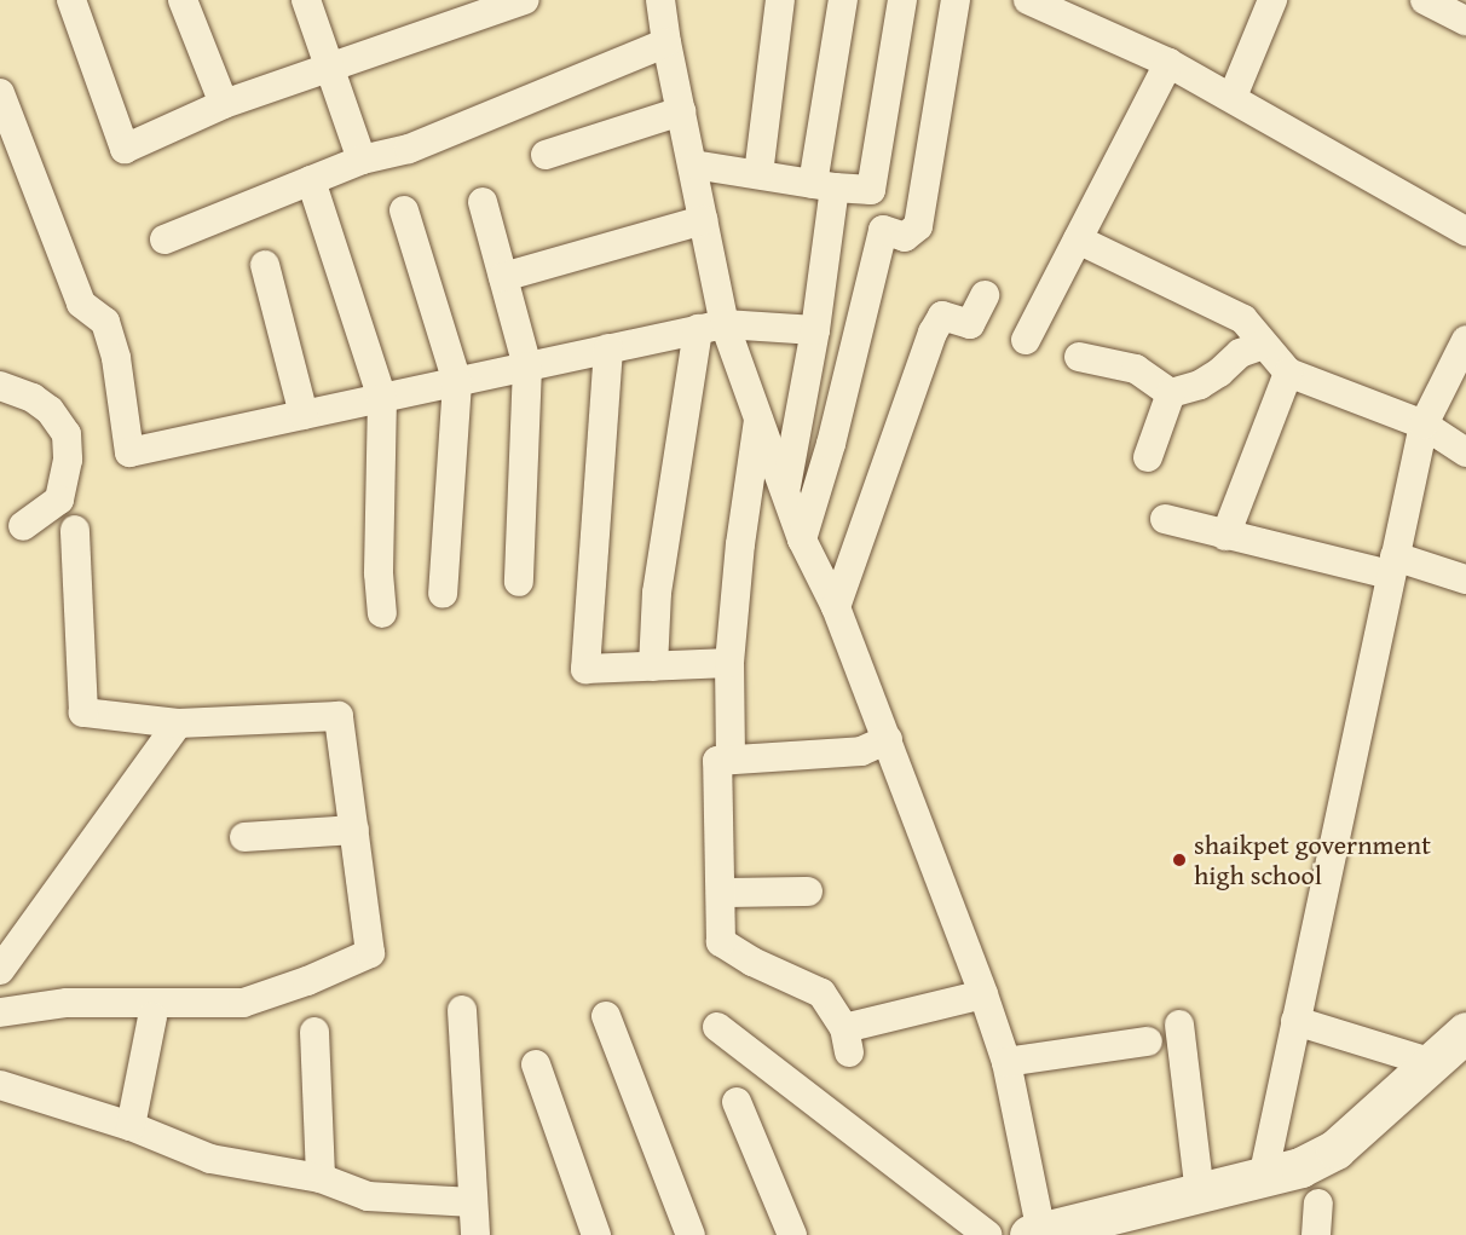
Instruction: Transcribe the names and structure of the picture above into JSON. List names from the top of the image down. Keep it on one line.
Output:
{"places":["shaikpet government high school"]}
